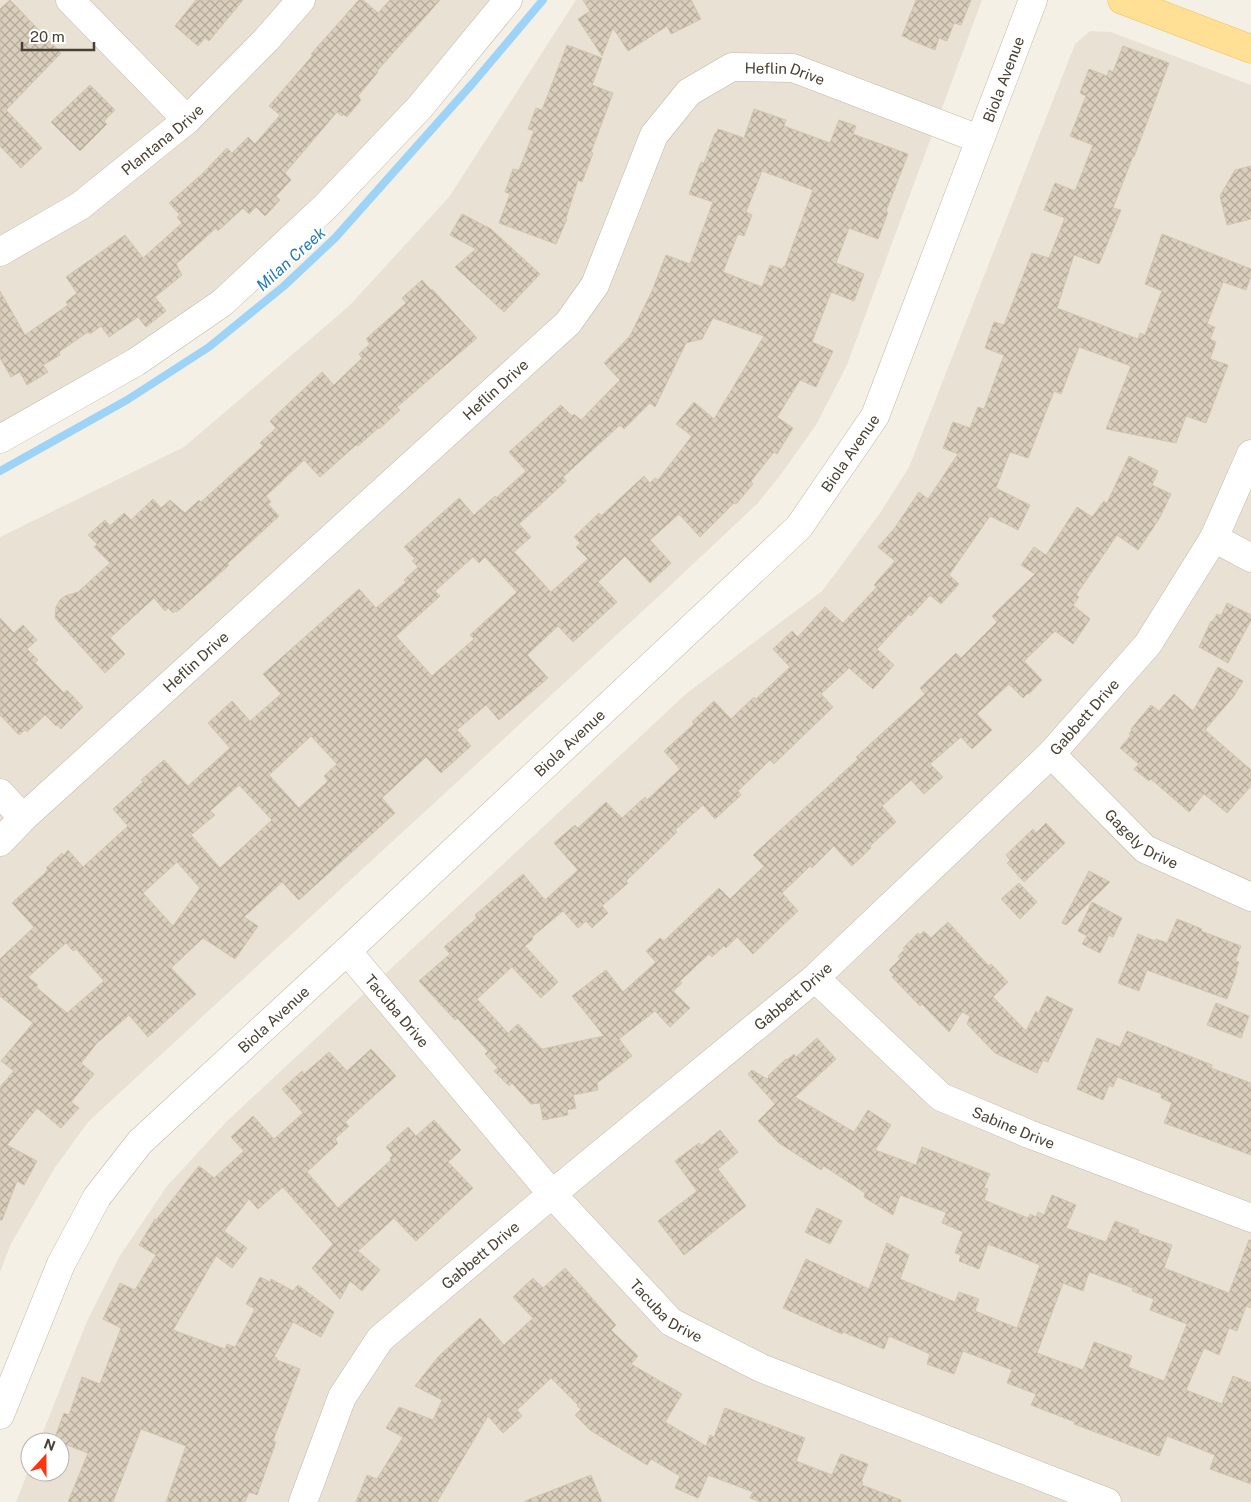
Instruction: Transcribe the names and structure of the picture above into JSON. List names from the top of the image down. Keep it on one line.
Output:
{"streets":{"street":["Heflin Drive","Biola Avenue","Plantana Drive","Gabbett Drive","Gagely Drive","Tacuba Drive","Sabine Drive"]},"crossings":[["Heflin Drive","Biola Avenue"],["Biola Avenue","Tacuba Drive"],["Gabbett Drive","Gagely Drive"],["Gabbett Drive","Tacuba Drive"],["Gabbett Drive","Sabine Drive"]],"water":["Milan Creek"],"scale_bar":"20 m","north":"top"}
